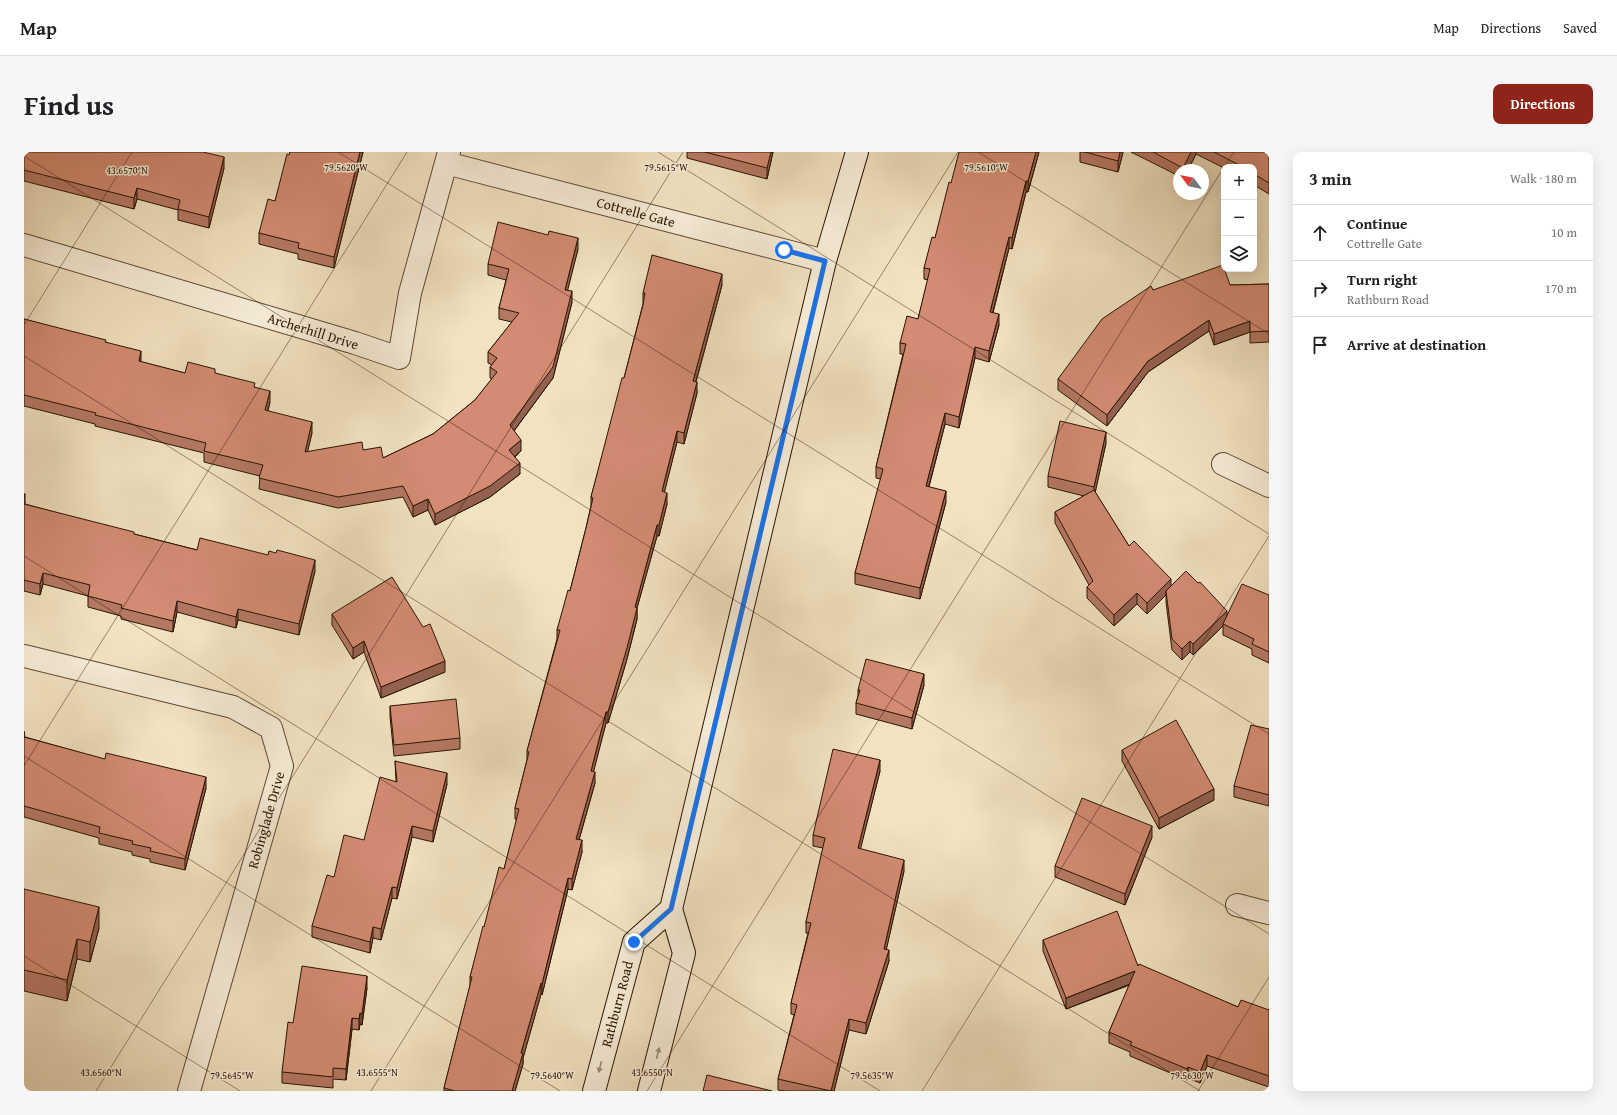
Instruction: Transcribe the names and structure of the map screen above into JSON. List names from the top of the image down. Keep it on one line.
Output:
{"streets":{"street":["Cottrelle Gate","Archerhill Drive","Robinglade Drive","Rathburn Road"]},"crossings":[["Cottrelle Gate","Archerhill Drive"]],"north":"top left","page":{"header":"Map","nav":["Map","Directions","Saved"],"title":"Find us","buttons":"Directions","heading":["3 min","Walk · 180 m"],"map_buttons":["+","−"],"list":[["Continue","Cottrelle Gate","10 m"],["Turn right","Rathburn Road","170 m"],"Arrive at destination"]},"coordinates":["79.5615°W","79.5610°W","79.5620°W","43.6570°N","43.6560°N","43.6555°N","43.6550°N","79.5645°W","79.5640°W","79.5635°W","79.5630°W"]}
